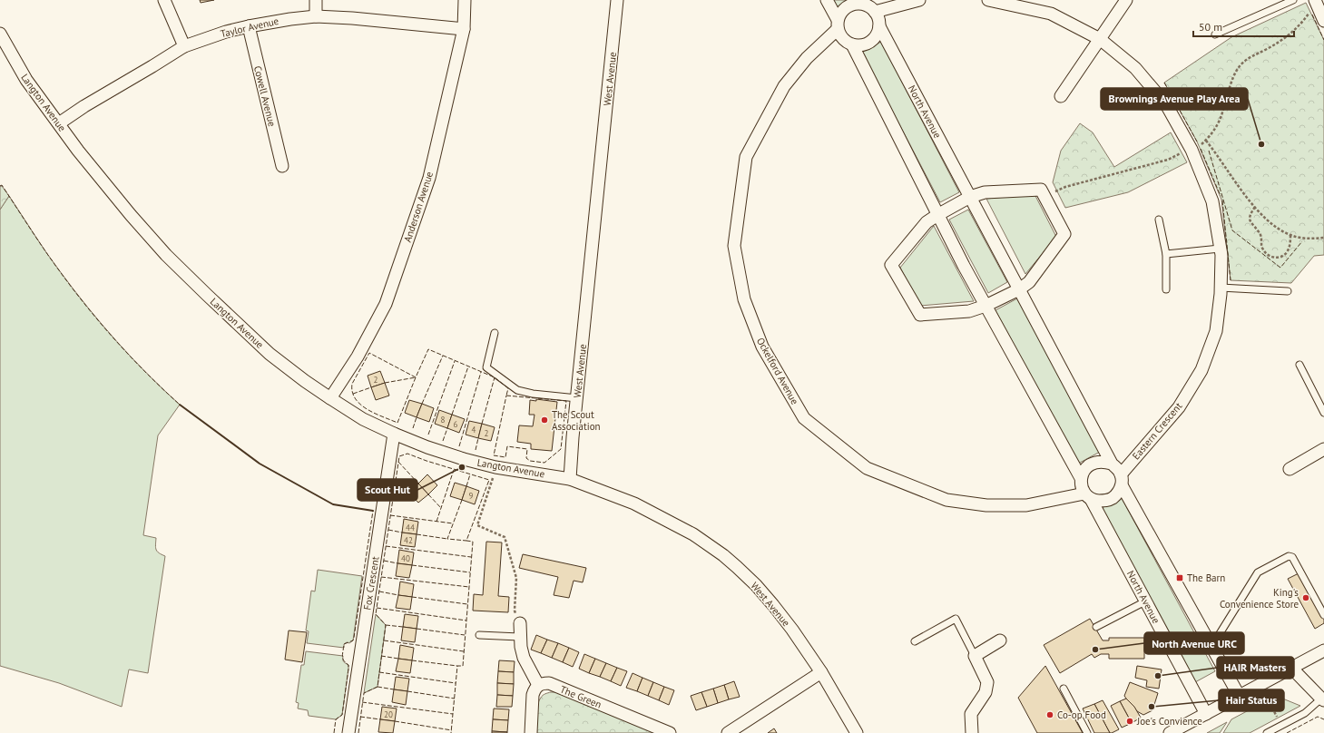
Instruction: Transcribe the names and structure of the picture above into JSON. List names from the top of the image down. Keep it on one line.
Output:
{"streets":{"street":["Taylor Avenue","West Avenue","Cowell Avenue","Langton Avenue","North Avenue","Anderson Avenue","Ockelford Avenue","Eastern Crescent","Fox Crescent","The Green"]},"crossings":[["Taylor Avenue","Cowell Avenue"],["Taylor Avenue","Langton Avenue"],["Taylor Avenue","Anderson Avenue"],["West Avenue","Langton Avenue"],["Langton Avenue","Anderson Avenue"],["Langton Avenue","Fox Crescent"],["North Avenue","Ockelford Avenue"],["North Avenue","Eastern Crescent"],["Ockelford Avenue","Eastern Crescent"]],"places":{"other":["Brownings Avenue Play Area","The Scout Association","Scout Hut","King's Convenience Store","North Avenue URC","HAIR Masters","Hair Status","Co-op Food","Joe's Convience"],"transit":["The Barn"]},"house_numbers":["2","8","6","4","2","9","44","42","40","20"],"scale_bar":"50 m"}
